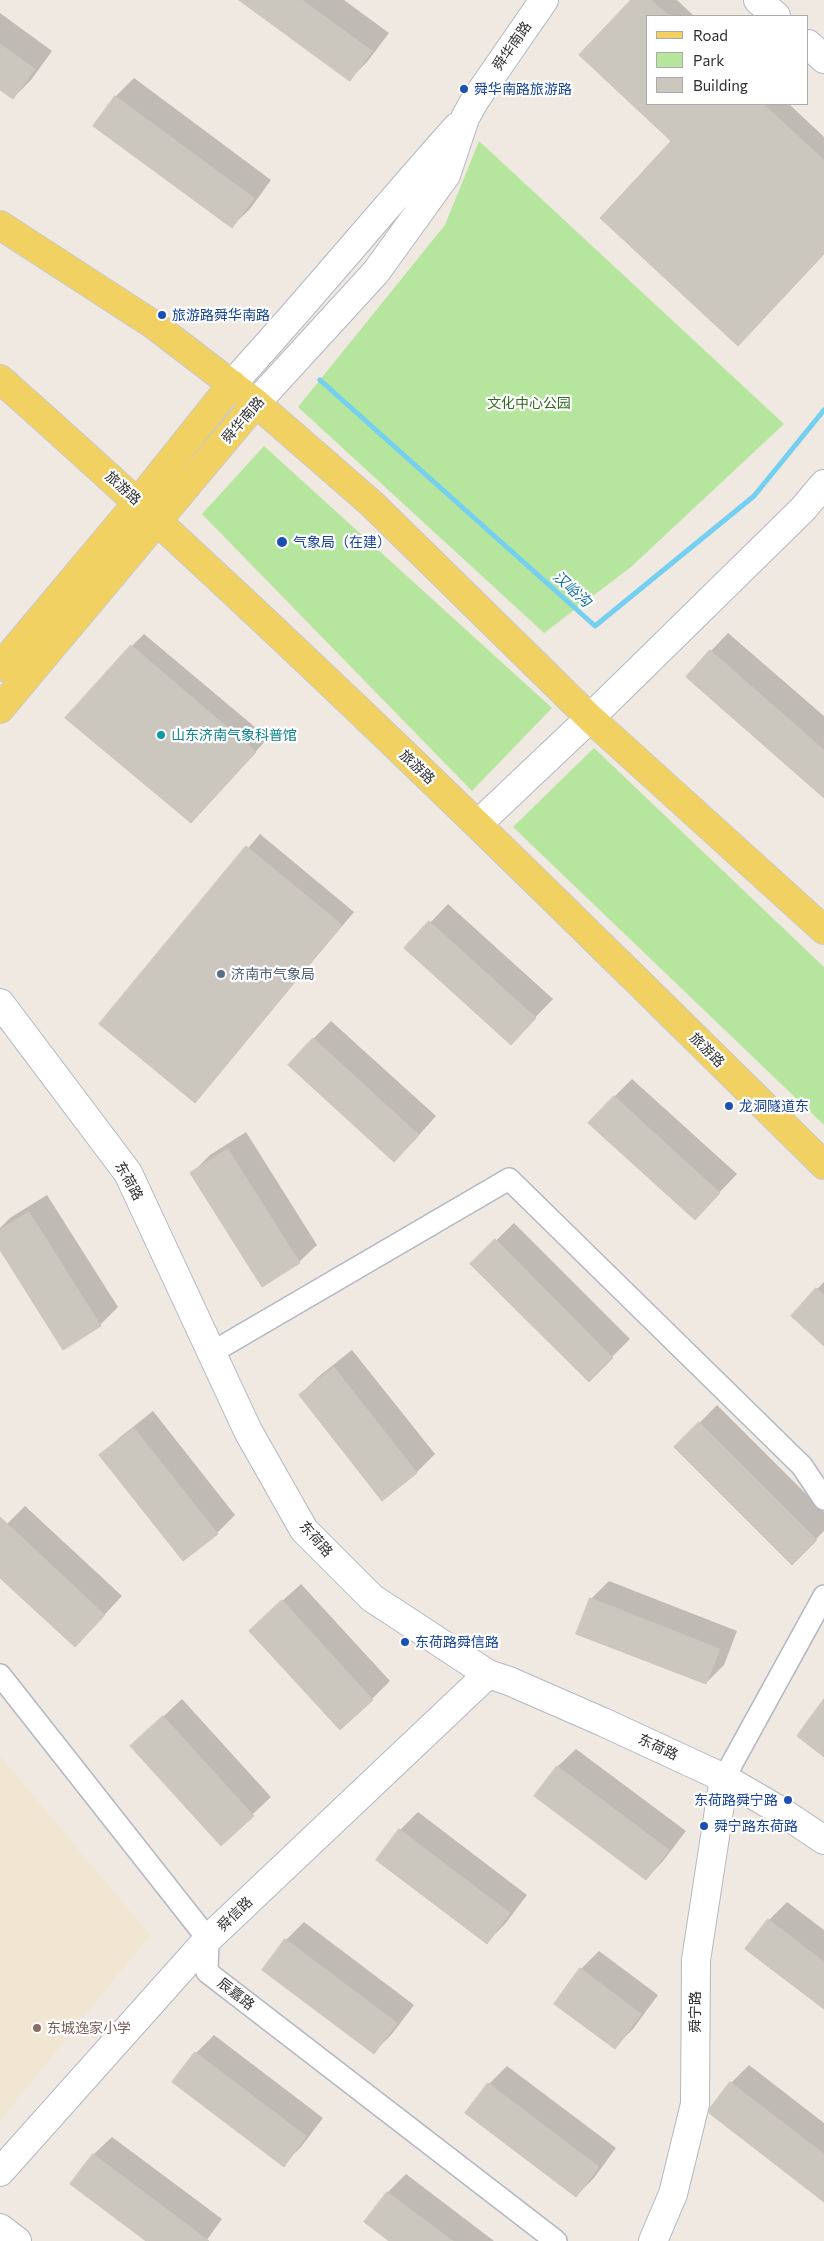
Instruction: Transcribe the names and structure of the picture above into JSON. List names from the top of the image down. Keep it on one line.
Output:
{"streets":{"main road":["舜华南路","旅游路"],"street":["东荷路","舜信路","辰嘉路","舜宁路"]},"crossings":[["舜华南路","旅游路"],["东荷路","舜信路"],["东荷路","舜宁路"],["舜信路","辰嘉路"]],"water":["汉峪沟"],"parks":["文化中心公园"],"places":["舜华南路旅游路","旅游路舜华南路","气象局（在建）","山东济南气象科普馆","济南市气象局","龙洞隧道东","东荷路舜信路","东荷路舜宁路","舜宁路东荷路","东城逸家小学"],"legend":["Road","Park","Building"]}
